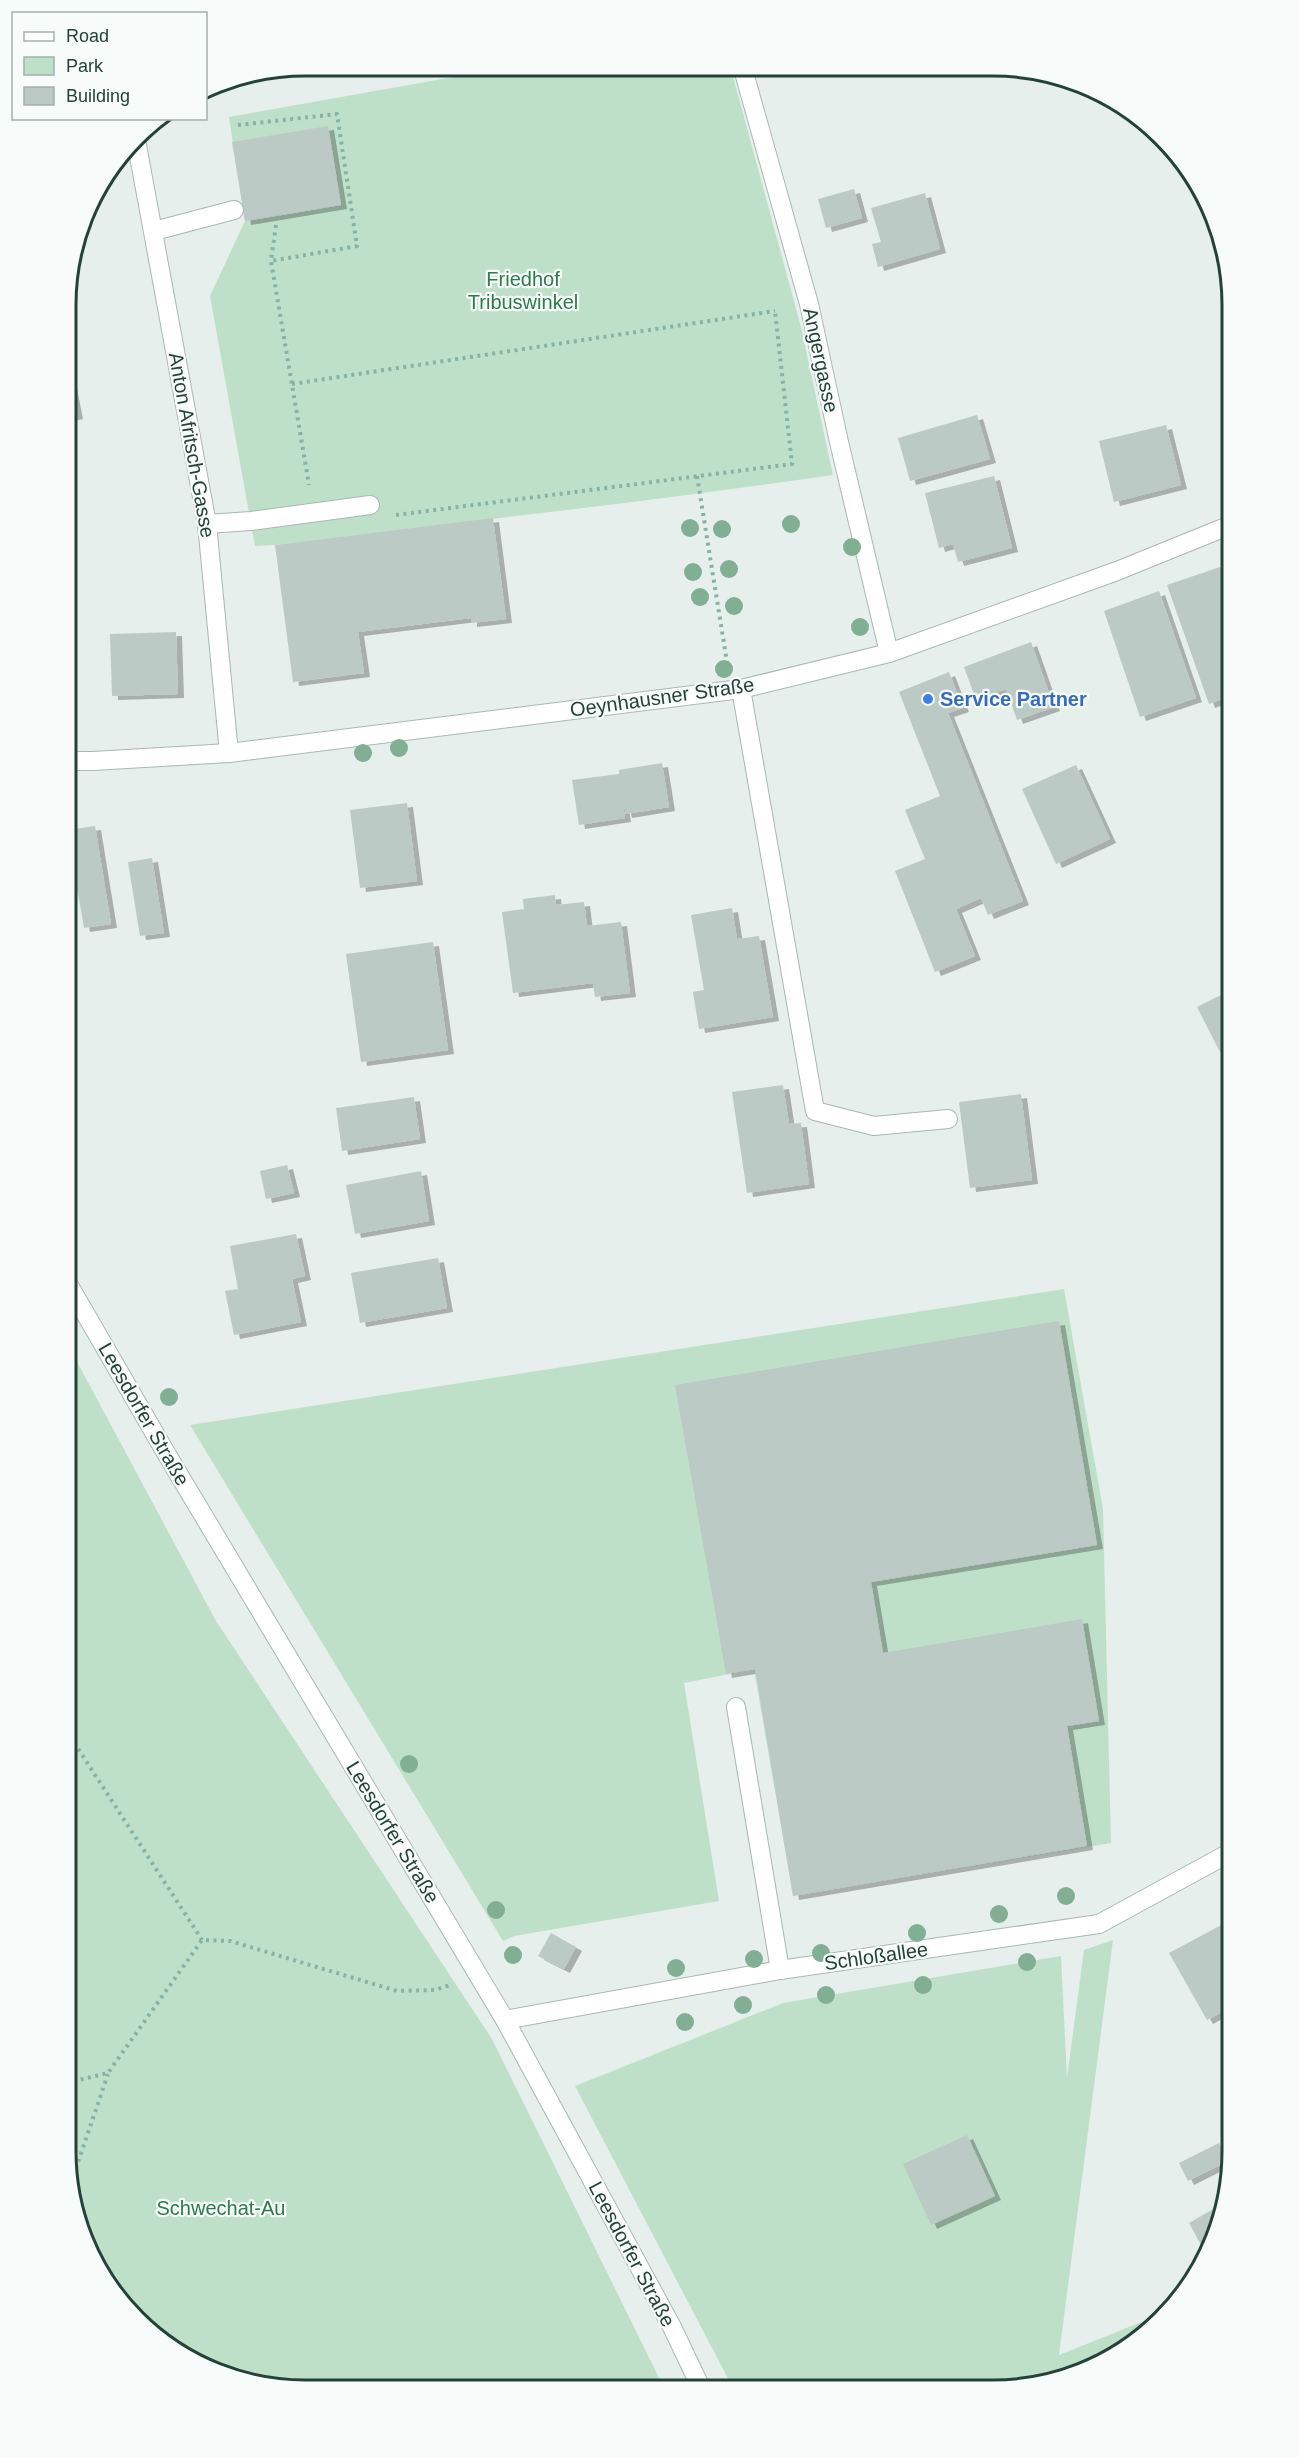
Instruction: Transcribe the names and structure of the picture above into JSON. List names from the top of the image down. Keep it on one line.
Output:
{"streets":{"street":["Angergasse","Anton Afritsch-Gasse","Oeynhausner Straße","Leesdorfer Straße","Schloßallee"]},"crossings":[["Angergasse","Oeynhausner Straße"],["Anton Afritsch-Gasse","Oeynhausner Straße"],["Leesdorfer Straße","Schloßallee"]],"parks":["Friedhof Tribuswinkel","Schwechat-Au"],"places":["Service Partner"],"legend":["Road","Park","Building"]}
